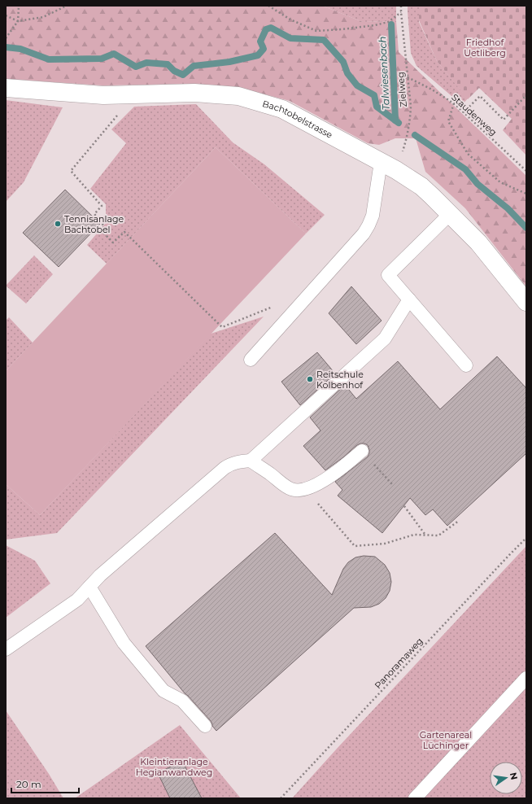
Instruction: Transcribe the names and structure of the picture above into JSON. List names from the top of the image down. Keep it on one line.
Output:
{"streets":{"street":["Bachtobelstrasse"],"path":["Zielweg","Staudenweg","Panoramaweg"]},"crossings":[["Zielweg","Staudenweg"],["Zielweg","Bachtobelstrasse"]],"water":["Talwiesenbach"],"parks":["Friedhof Uetliberg","Gartenareal Lüchinger","Kleintieranlage Hegianwandweg"],"places":["Tennisanlage Bachtobel","Reitschule Kolbenhof"],"scale_bar":"20 m","north":"right"}
